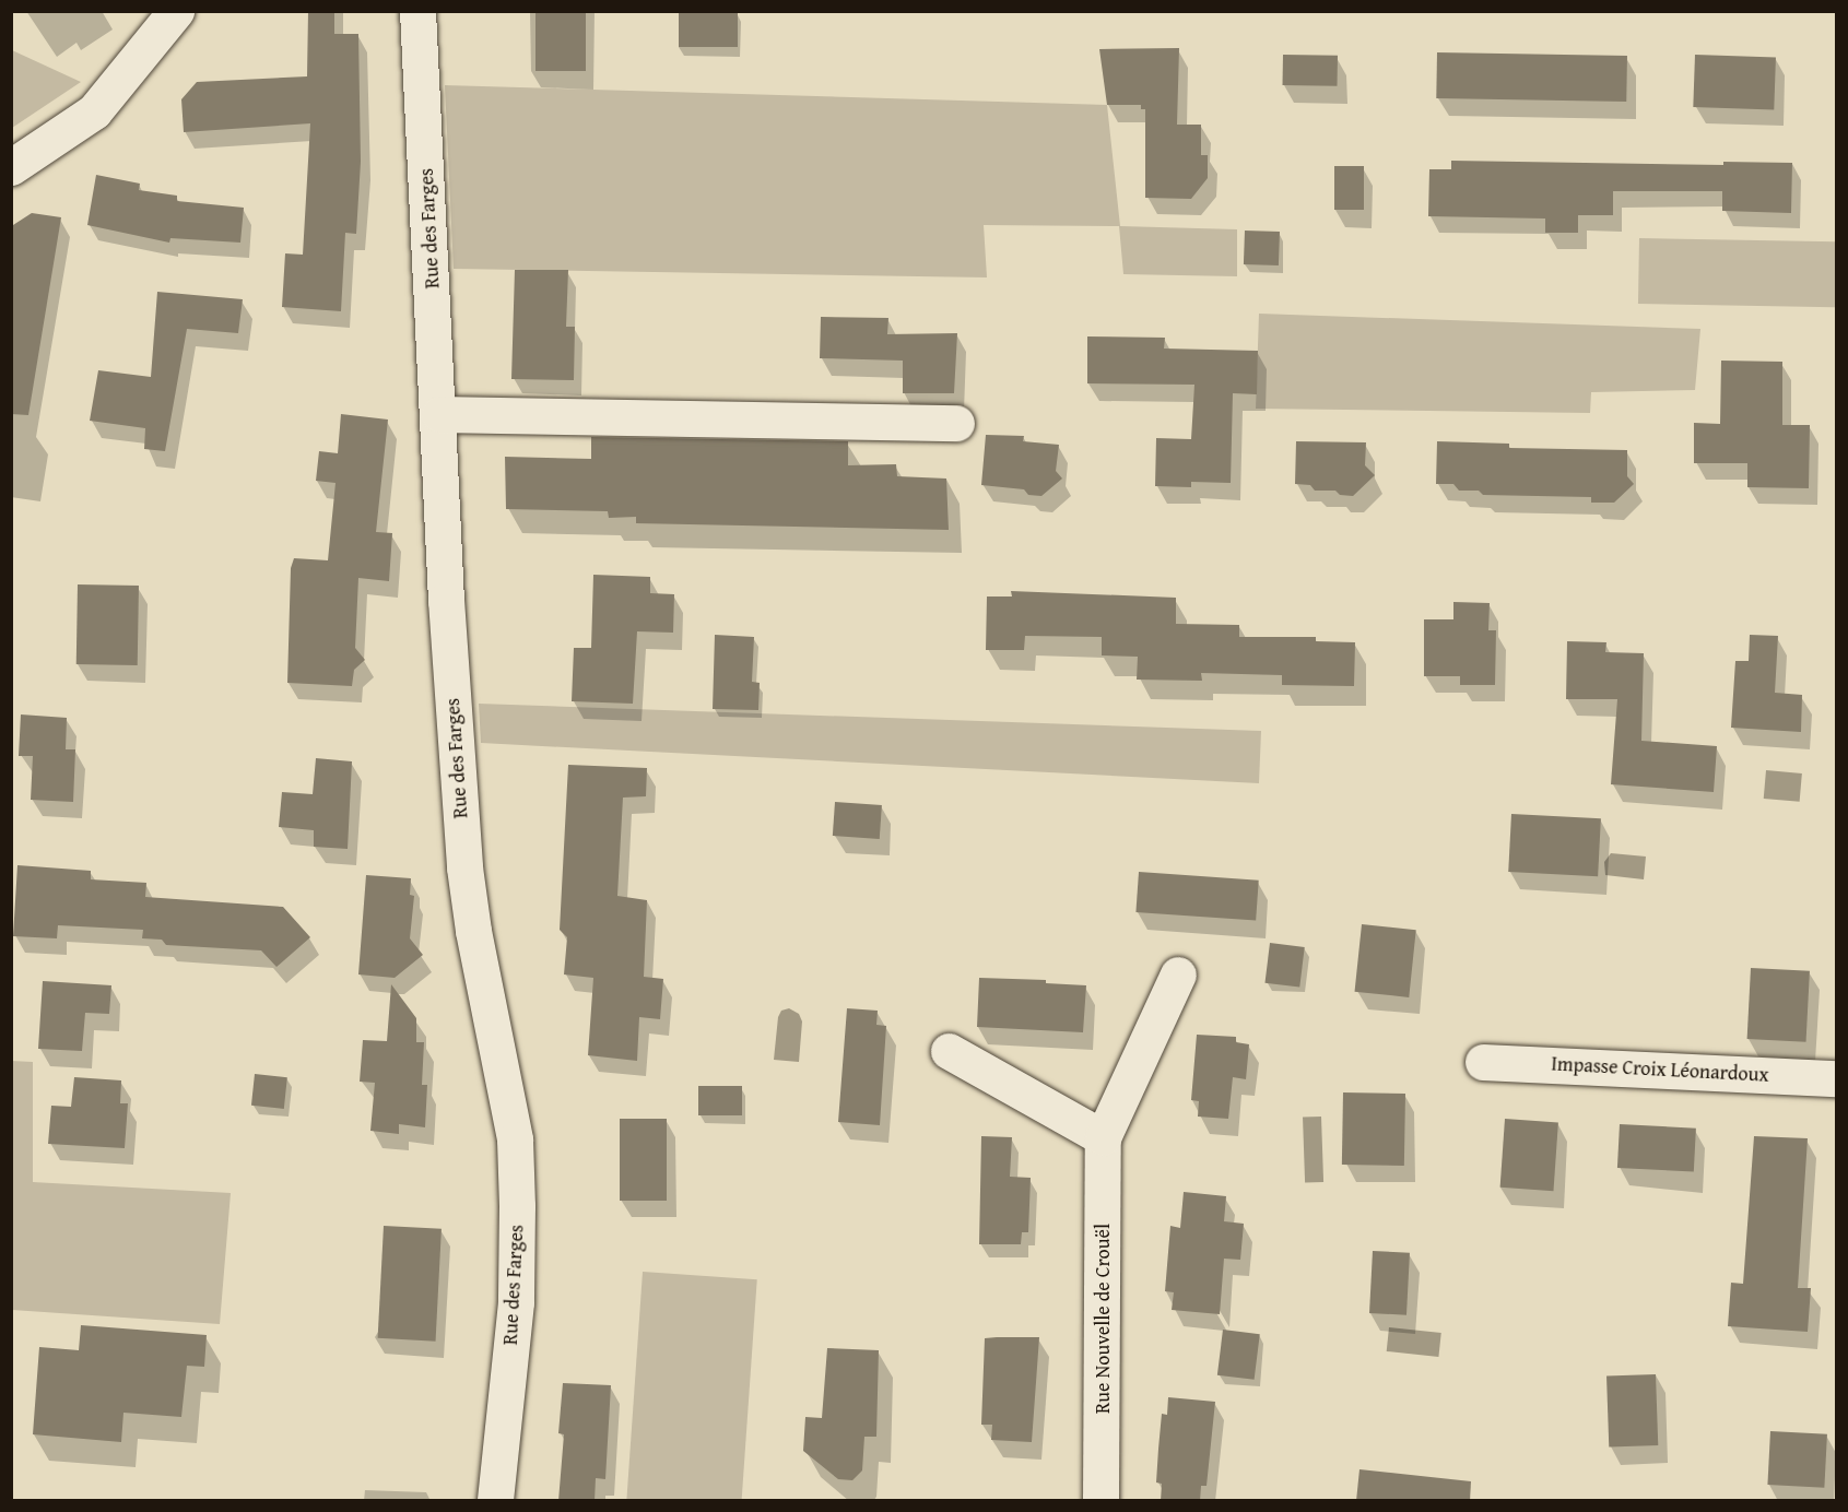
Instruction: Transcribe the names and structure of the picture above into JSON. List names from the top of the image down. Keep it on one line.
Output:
{"streets":{"street":["Rue des Farges","Impasse Croix Léonardoux","Rue Nouvelle de Crouël"]}}
